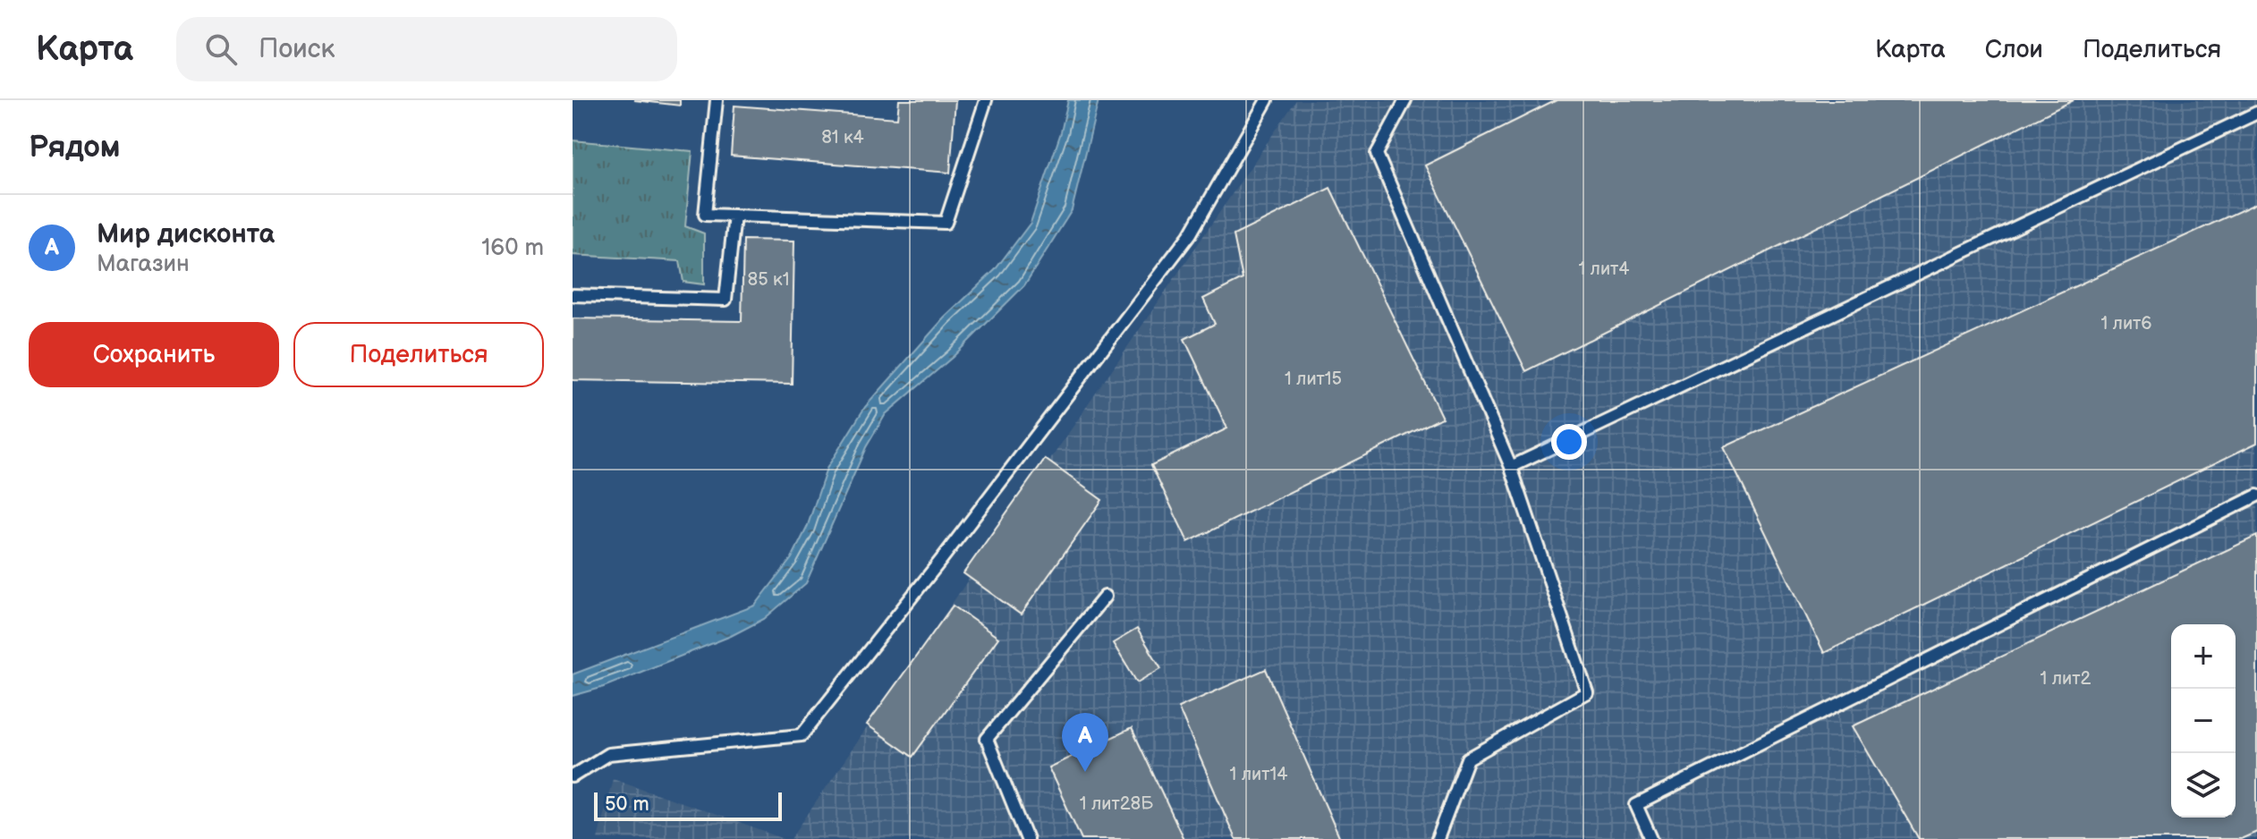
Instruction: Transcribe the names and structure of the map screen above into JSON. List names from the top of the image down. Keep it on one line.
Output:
{"house_numbers":["81 к4","1 лит4","85 к1","1 лит6","1 лит15","1 лит2","1 лит14","1 лит28Б"],"scale_bar":"50 m","page":{"header":"Карта","search":"Поиск","nav":["Карта","Слои","Поделиться"],"heading":"Рядом","list":[{"mark":"A","name":"Мир дисконта","note":"Магазин","value":"160 m"}],"buttons":["Сохранить","Поделиться"],"map_buttons":["+","−"],"pins":"A","scale":"50 m"}}
